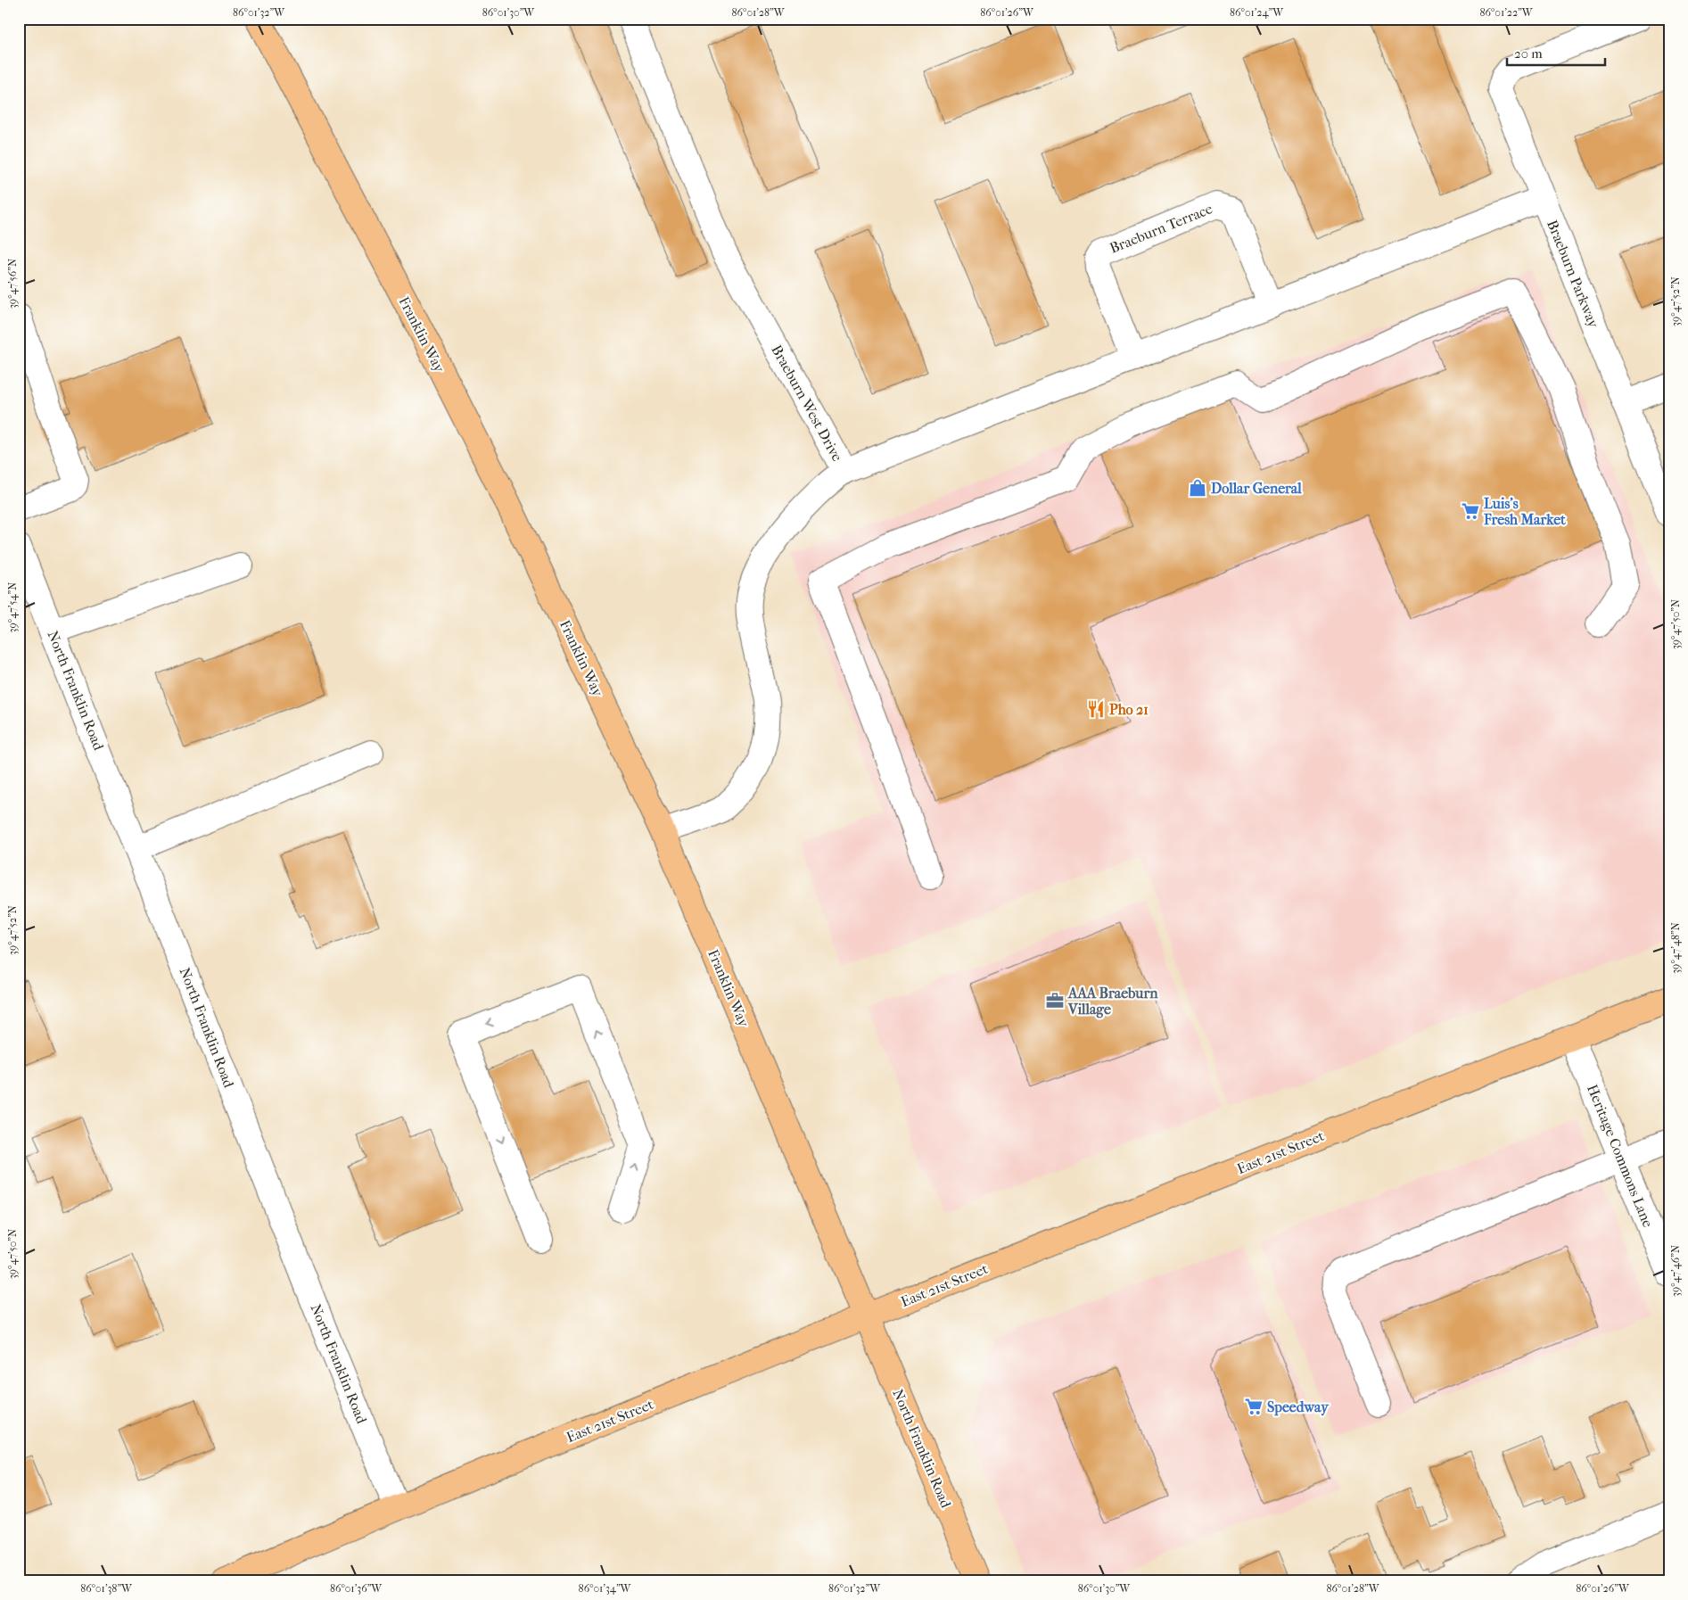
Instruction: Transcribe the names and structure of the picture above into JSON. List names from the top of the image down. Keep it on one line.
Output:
{"streets":{"main road":["Franklin Way","North Franklin Road","East 21st Street"],"street":["Braeburn Terrace","Braeburn Parkway","Braeburn West Drive","Heritage Commons Lane"]},"crossings":[["Franklin Way","Braeburn West Drive"],["Franklin Way","North Franklin Road"],["Franklin Way","East 21st Street"],["North Franklin Road","East 21st Street"],["East 21st Street","Heritage Commons Lane"]],"places":{"shop":["Dollar General"],"supermarket":["Luis's Fresh Market","Speedway"],"restaurant":["Pho 21"],"office":["AAA Braeburn Village"]},"scale_bar":"20 m","coordinates":["86°01'32\"W","86°01'30\"W","86°01'28\"W","86°01'26\"W","86°01'24\"W","86°01'22\"W","39°47'56\"N","39°47'52\"N","39°47'54\"N","39°47'50\"N","39°47'48\"N","39°47'46\"N","86°01'38\"W","86°01'36\"W","86°01'34\"W"]}
